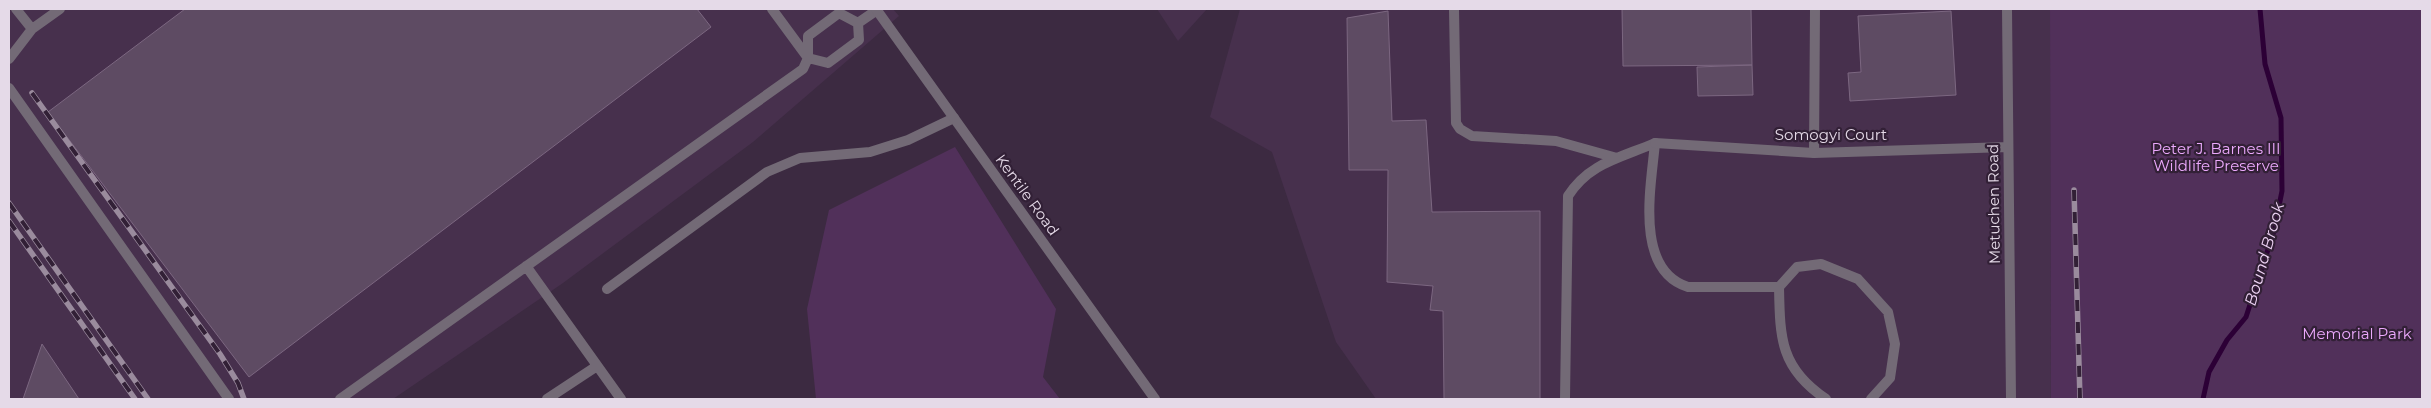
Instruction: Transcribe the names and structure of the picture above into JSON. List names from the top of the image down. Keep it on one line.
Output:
{"streets":{"street":["Somogyi Court","Kentile Road","Metuchen Road"]},"crossings":[["Somogyi Court","Metuchen Road"]],"water":["Bound Brook"],"parks":["Peter J. Barnes III Wildlife Preserve","Memorial Park"]}
